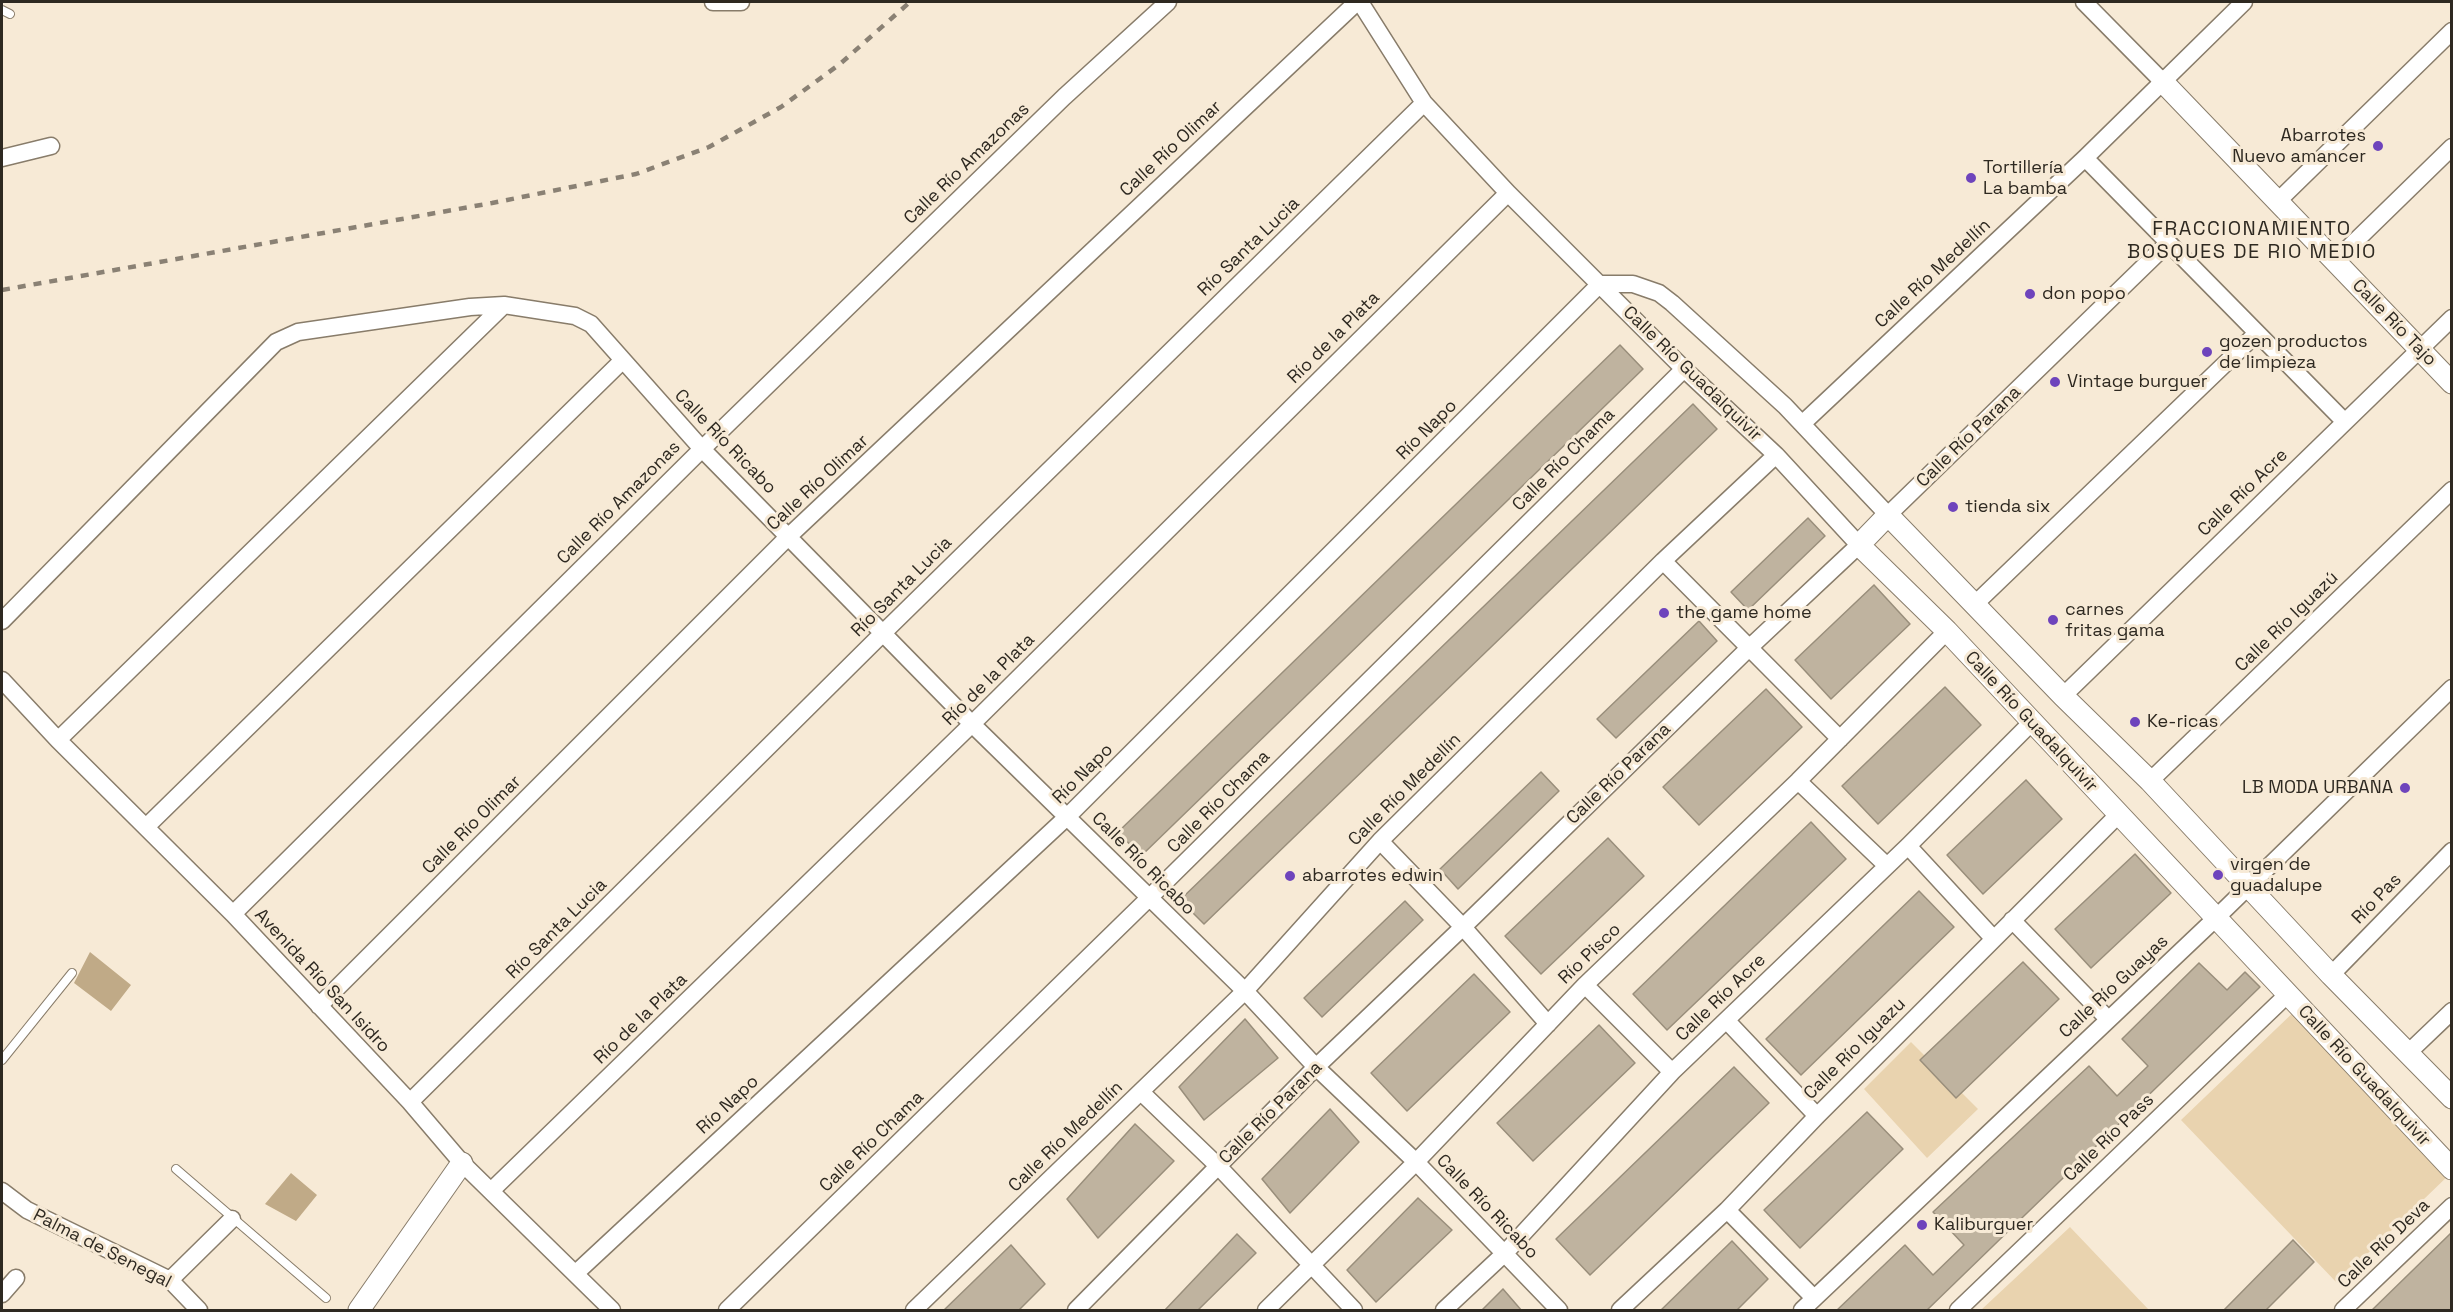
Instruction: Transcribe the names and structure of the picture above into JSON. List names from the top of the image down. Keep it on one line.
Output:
{"streets":{"street":["Calle Río Olimar","Calle Río Amazonas","Río Santa Lucia","Calle Río Medellín","Calle Río Tajo","Río de la Plata","Calle Río Guadalquivir","Río Napo","Calle Río Parana","Calle Río Ricabo","Calle Río Chama","Calle Río Acre","Calle Río Iguazú","Río Pas","Río Pisco","Avenida Río San Isidro","Calle Río Guayas","Calle Río Iguazu","Calle Río Pass","Calle Río Deva","Palma de Senegal"]},"crossings":[["Calle Río Olimar","Calle Río Guadalquivir"],["Calle Río Olimar","Calle Río Ricabo"],["Calle Río Olimar","Avenida Río San Isidro"],["Calle Río Amazonas","Calle Río Ricabo"],["Calle Río Amazonas","Avenida Río San Isidro"],["Río Santa Lucia","Calle Río Guadalquivir"],["Río Santa Lucia","Calle Río Ricabo"],["Río Santa Lucia","Avenida Río San Isidro"],["Calle Río Medellín","Calle Río Tajo"],["Calle Río Medellín","Calle Río Guadalquivir"],["Calle Río Medellín","Calle Río Ricabo"],["Calle Río Tajo","Calle Río Acre"],["Río de la Plata","Calle Río Guadalquivir"],["Río de la Plata","Calle Río Ricabo"],["Río de la Plata","Avenida Río San Isidro"],["Calle Río Guadalquivir","Río Napo"],["Calle Río Guadalquivir","Calle Río Parana"],["Calle Río Guadalquivir","Calle Río Chama"],["Calle Río Guadalquivir","Calle Río Acre"],["Calle Río Guadalquivir","Calle Río Iguazú"],["Calle Río Guadalquivir","Río Pas"],["Calle Río Guadalquivir","Río Pisco"],["Calle Río Guadalquivir","Calle Río Guayas"],["Calle Río Guadalquivir","Calle Río Iguazu"],["Calle Río Guadalquivir","Calle Río Pass"],["Río Napo","Calle Río Ricabo"],["Río Napo","Avenida Río San Isidro"],["Calle Río Parana","Calle Río Ricabo"],["Calle Río Ricabo","Calle Río Chama"],["Calle Río Ricabo","Calle Río Acre"],["Calle Río Ricabo","Río Pisco"]],"districts":["FRACCIONAMIENTO BOSQUES DE RIO MEDIO"],"places":["Abarrotes Nuevo amancer","Tortillería La bamba","don popo","gozen productos de limpieza","Vintage burguer","tienda six","the game home","carnes fritas gama","Ke-ricas","LB MODA URBANA","virgen de guadalupe","abarrotes edwin","Kaliburguer"]}
